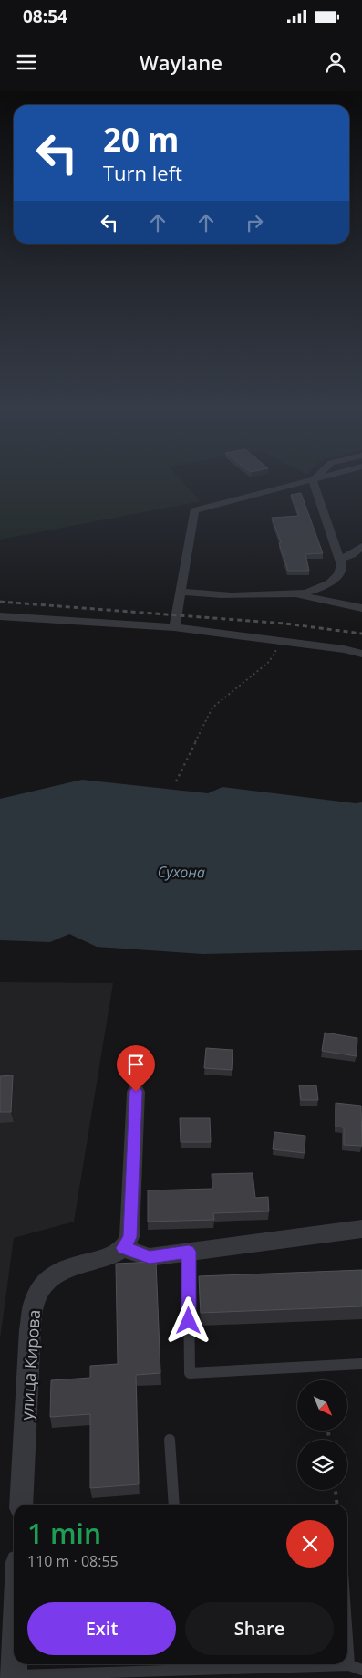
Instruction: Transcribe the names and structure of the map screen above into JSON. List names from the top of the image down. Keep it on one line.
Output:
{"streets":{"street":["улица Кирова"]},"water":["Сухона"],"north":"bottom right","page":{"status":"08:54","header":"Waylane","turn":["20 m","Turn left"],"heading":["1 min","110 m · 08:55"],"buttons":["Exit","Share"]}}
